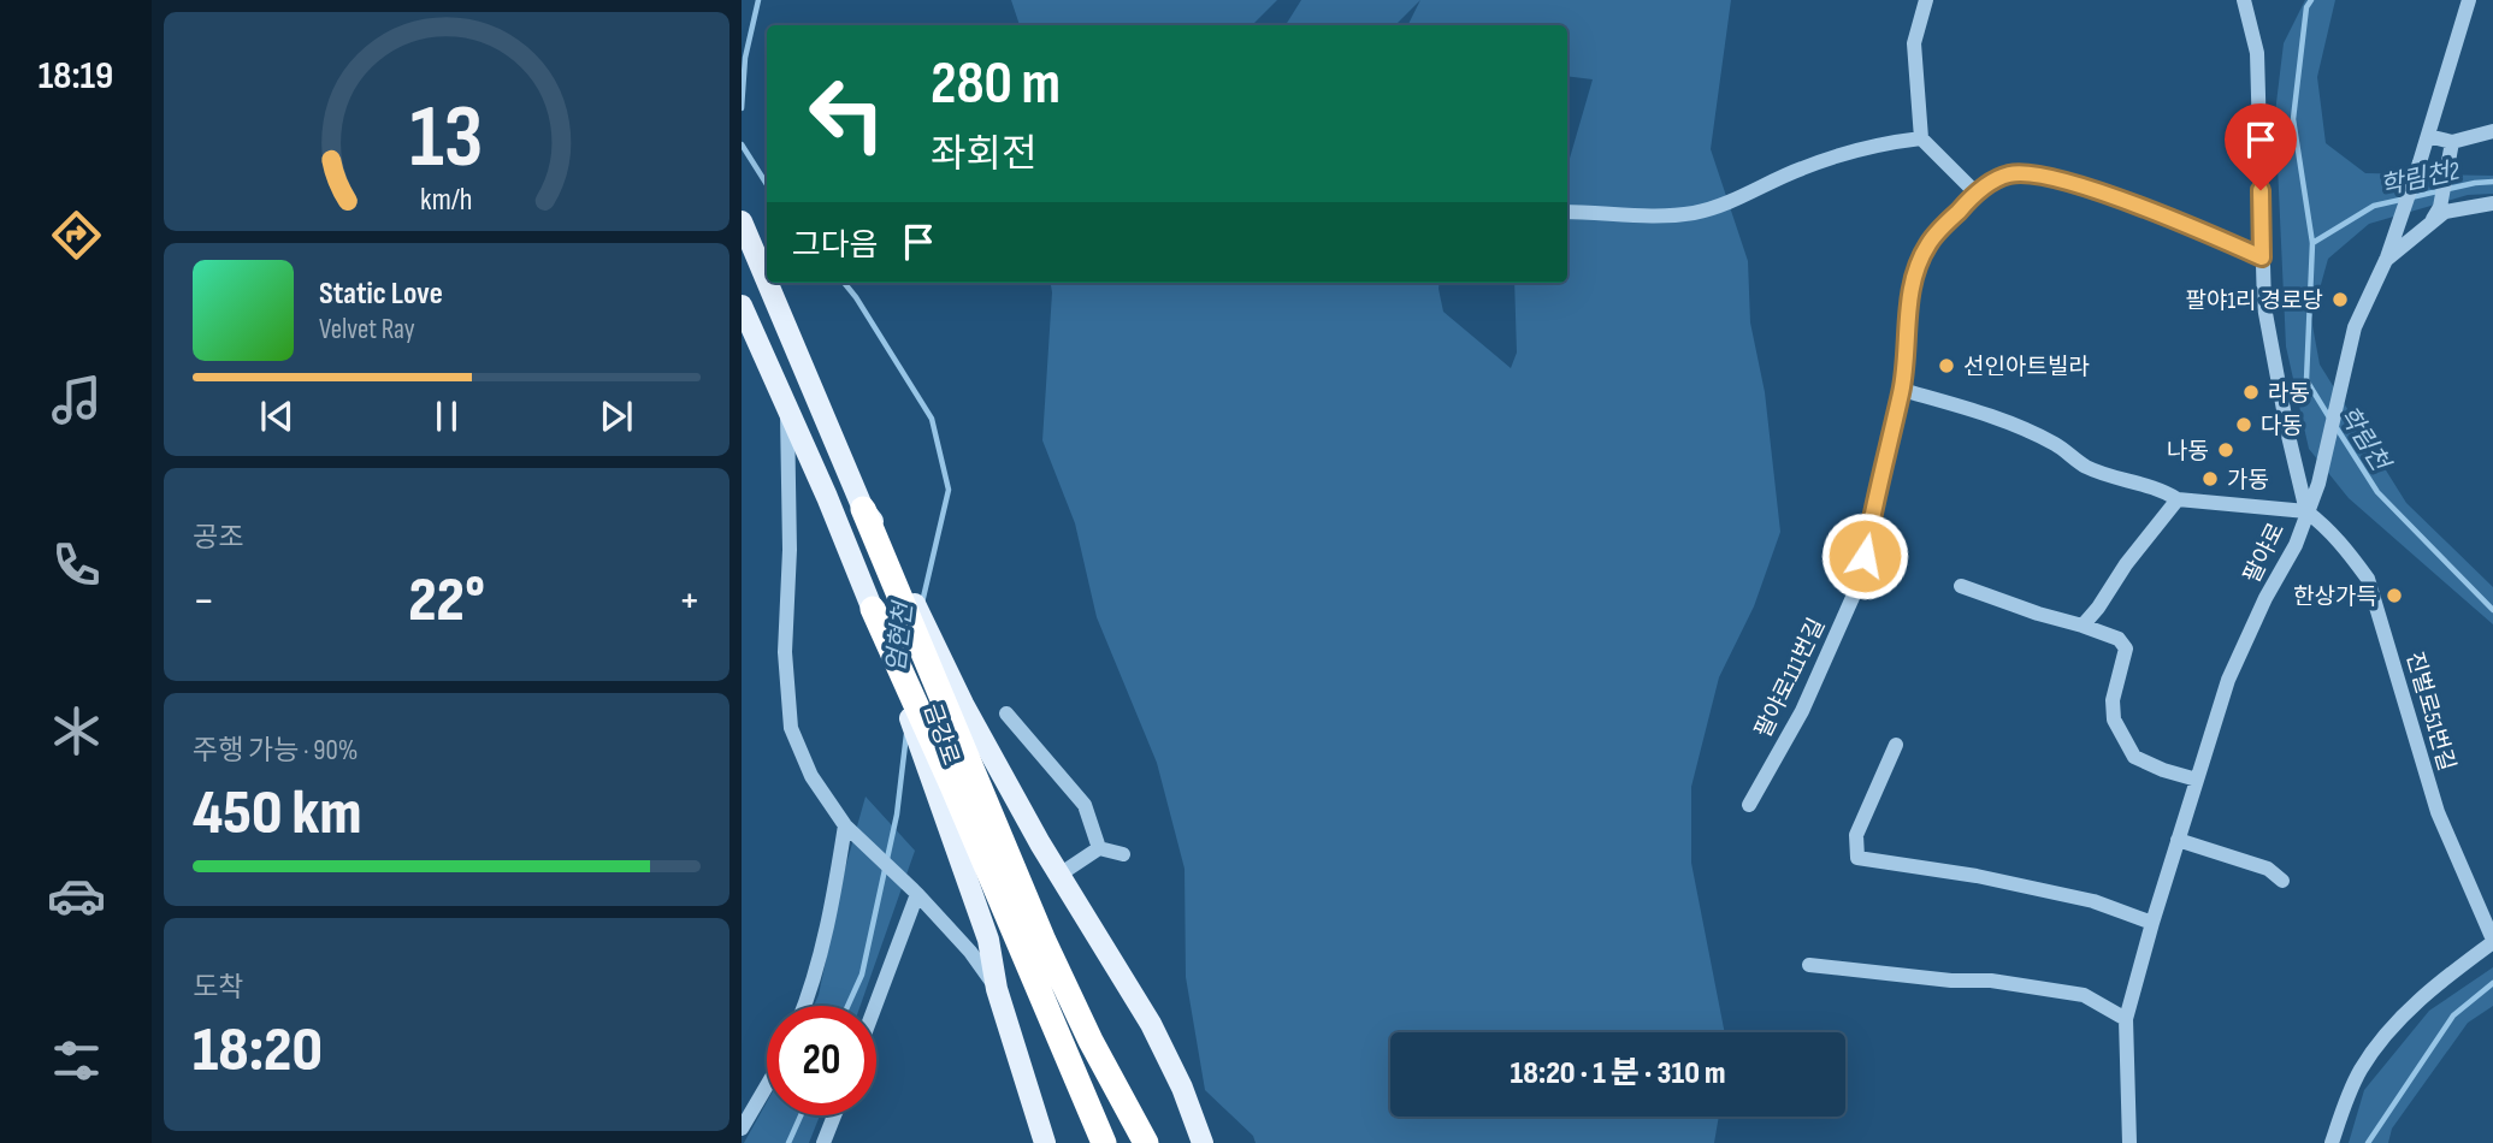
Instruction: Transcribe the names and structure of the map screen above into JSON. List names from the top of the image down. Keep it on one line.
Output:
{"streets":{"street":["팔야로","팔야로111번길","진벌로51번길"]},"crossings":[["팔야로","팔야로111번길"],["팔야로","진벌로51번길"]],"water":["학림천2","학림천","엄현천"],"places":["팔야1리 경로당","선인아트빌라","라동","다동","나동","가동","한상가득"],"page":{"tabs":"18:19","turn":["280 m","좌회전"],"then":"그다음","song":["Static Love","Velvet Ray"],"tile":["공조",["주행 가능 · 90%","450 km"],["도착","18:20"]],"heat":["−","22°","+"],"limit":"20","trip":"18:20 · 1 분 · 310 m","gauge":["13","km/h"]}}
